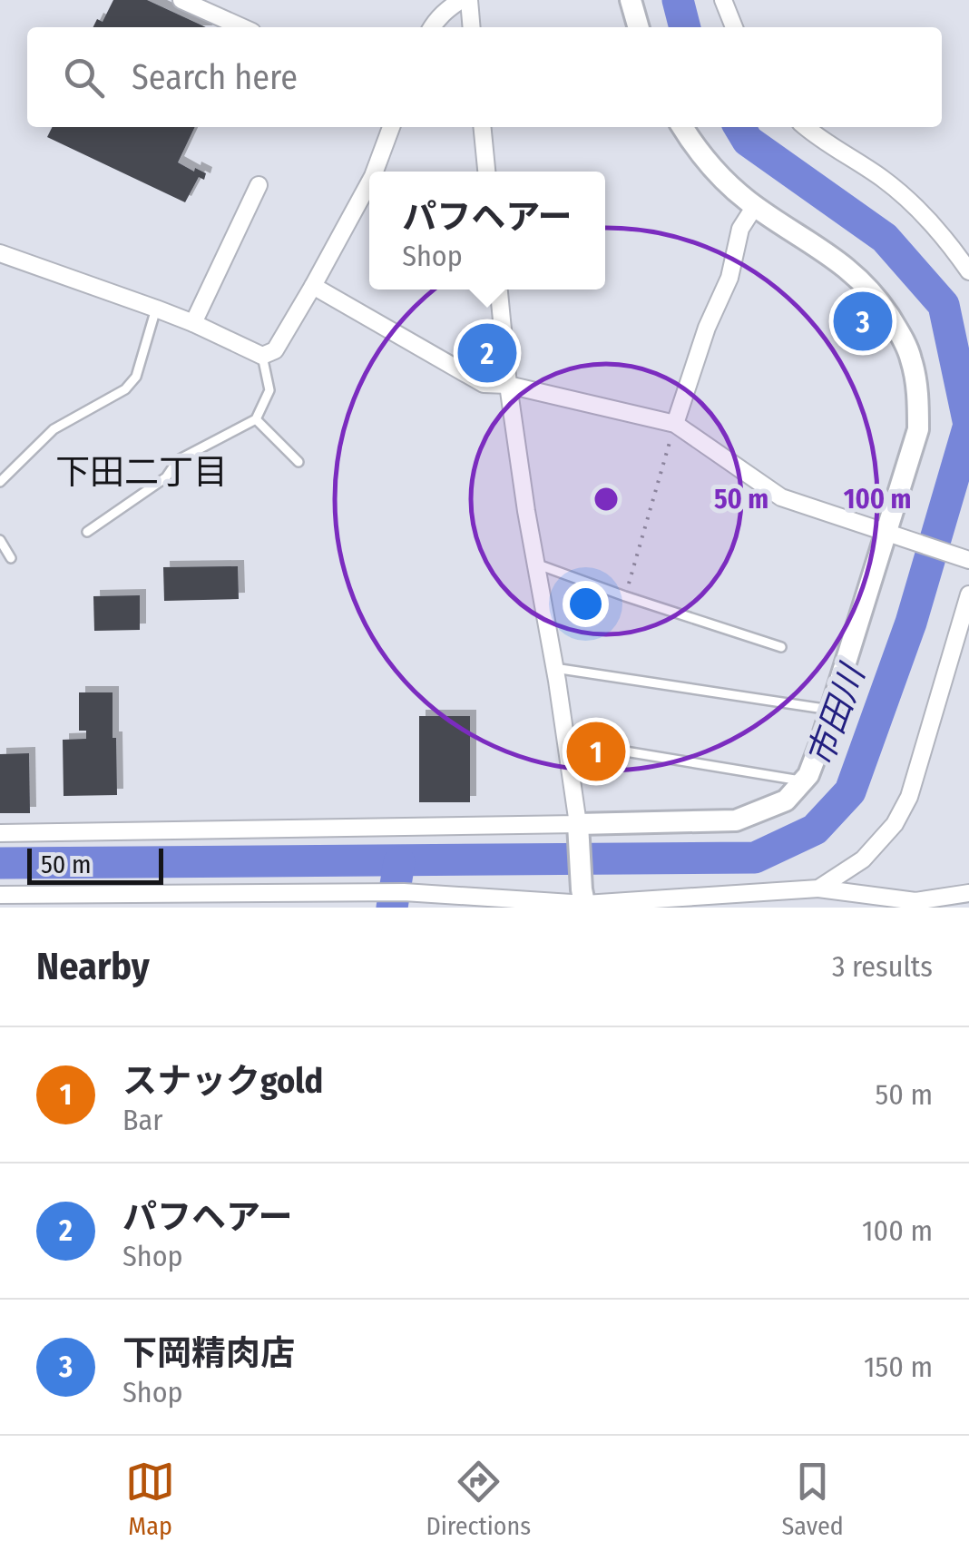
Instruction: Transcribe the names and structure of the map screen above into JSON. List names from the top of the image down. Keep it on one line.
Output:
{"districts":["下田二丁目"],"water":["市田川"],"scale_bar":"50 m","page":{"search":"Search here","popup":["パフヘアー","Shop"],"pins":["3","2","1"],"scale":"50 m","heading":["Nearby","3 results"],"list":[{"mark":"1","name":"スナックgold","note":"Bar","value":"50 m"},{"mark":"2","name":"パフヘアー","note":"Shop","value":"100 m"},{"mark":"3","name":"下岡精肉店","note":"Shop","value":"150 m"}],"nav":["Map","Directions","Saved"]},"rings":["50 m","100 m"]}
